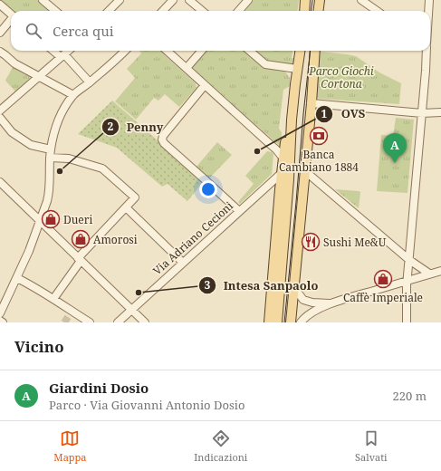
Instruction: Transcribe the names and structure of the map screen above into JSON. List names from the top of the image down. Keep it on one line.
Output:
{"streets":{"street":["Via Adriano Cecioni"]},"parks":["Parco Giochi Cortona"],"places":{"bank":["Banca Cambiano 1884"],"other":["OVS","Penny","Intesa Sanpaolo"],"shop":["Dueri","Amorosi","Caffè Imperiale"],"restaurant":["Sushi Me&U"]},"page":{"search":"Cerca qui","pins":"A","heading":"Vicino","list":[{"mark":"A","name":"Giardini Dosio","note":"Parco · Via Giovanni Antonio Dosio","value":"220 m"}],"nav":["Mappa","Indicazioni","Salvati"]}}
